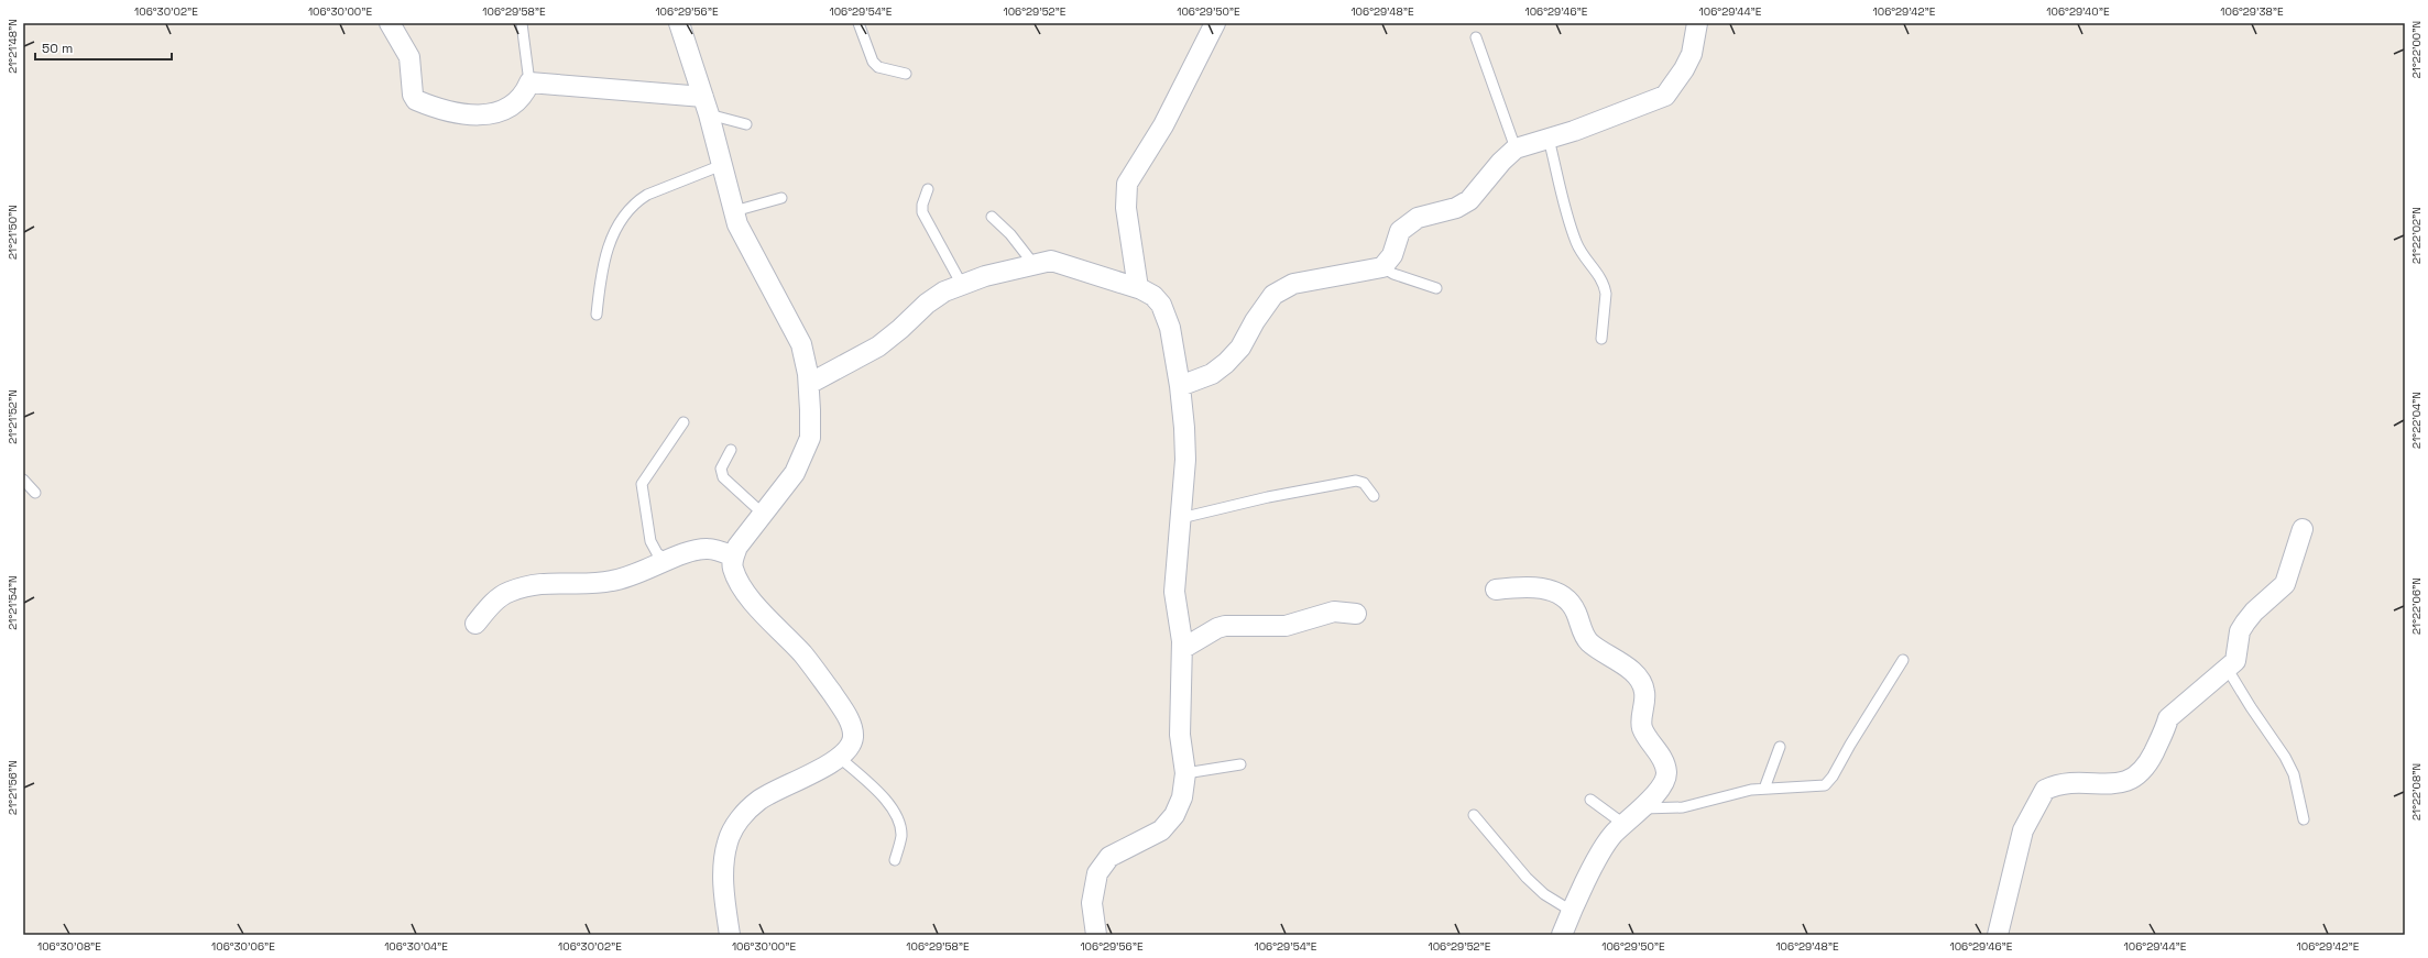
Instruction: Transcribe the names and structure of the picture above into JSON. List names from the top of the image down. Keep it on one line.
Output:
{"scale_bar":"50 m","coordinates":["106°30'02\"E","106°30'00\"E","106°29'58\"E","106°29'56\"E","106°29'54\"E","106°29'52\"E","106°29'50\"E","106°29'48\"E","106°29'46\"E","106°29'44\"E","106°29'42\"E","106°29'40\"E","106°29'38\"E","21°21'48\"N","21°22'00\"N","21°21'50\"N","21°22'02\"N","21°21'52\"N","21°22'04\"N","21°21'54\"N","21°22'06\"N","21°21'56\"N","21°22'08\"N","106°30'08\"E","106°30'06\"E","106°30'04\"E"]}
